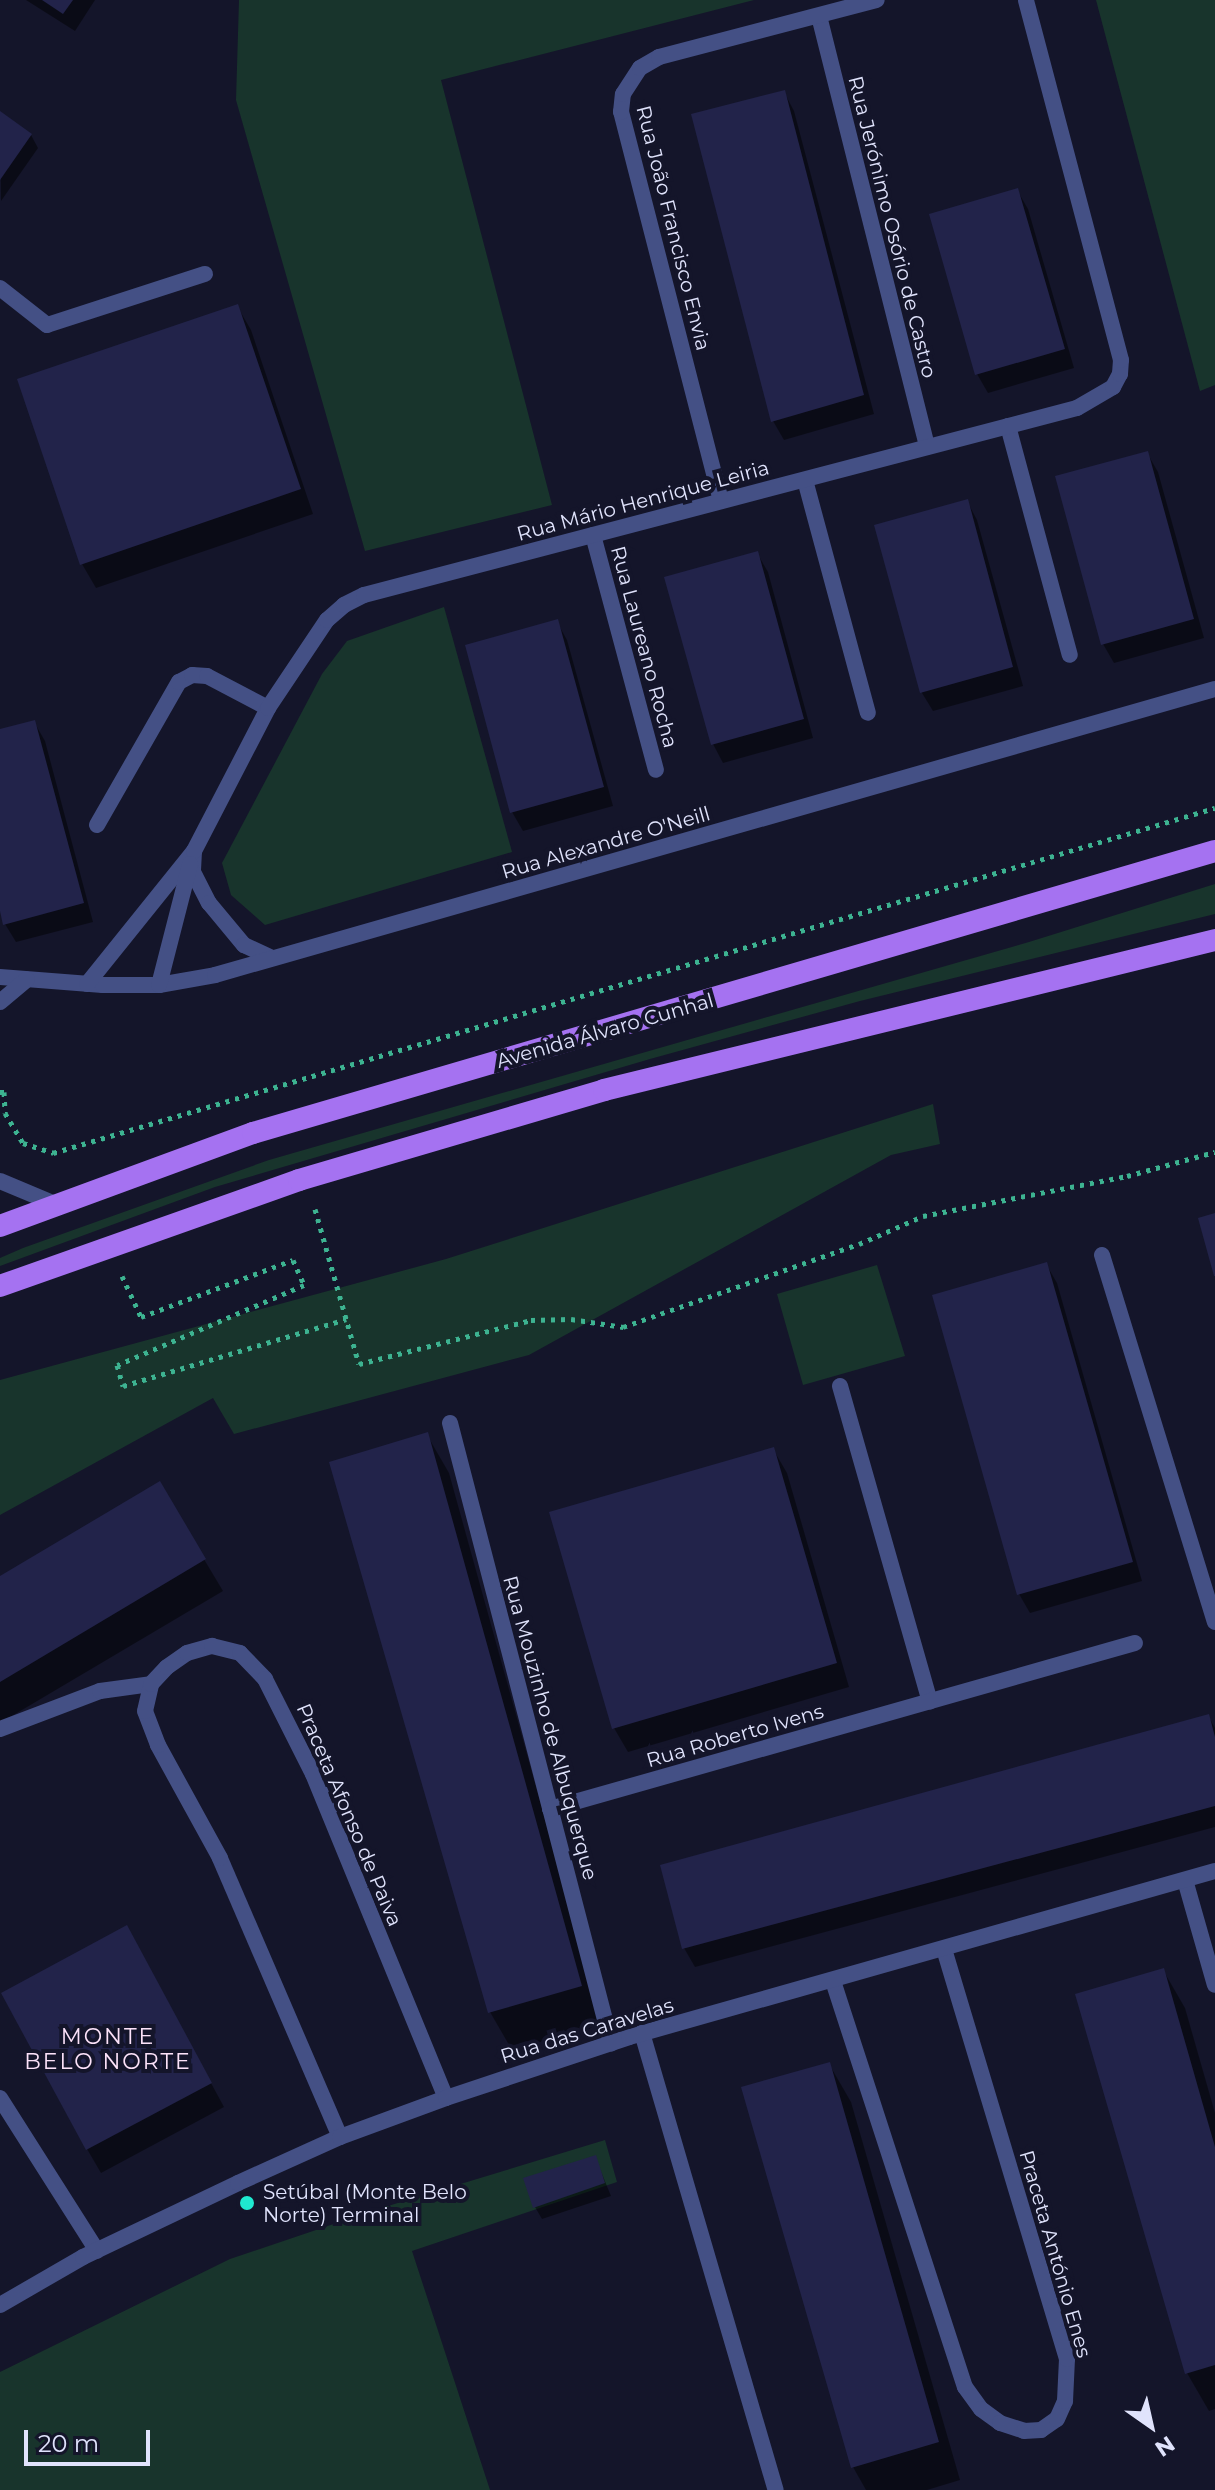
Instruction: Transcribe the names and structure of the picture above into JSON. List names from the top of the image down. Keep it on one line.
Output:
{"streets":{"main road":["Avenida Álvaro Cunhal"],"street":["Rua Jerónimo Osório de Castro","Rua João Francisco Envia","Rua Mário Henrique Leiria","Rua Laureano Rocha","Rua Alexandre O'Neill","Rua Mouzinho de Albuquerque","Rua Roberto Ivens","Praceta Afonso de Paiva","Rua das Caravelas","Praceta António Enes"]},"crossings":[["Rua Jerónimo Osório de Castro","Rua João Francisco Envia"],["Rua Jerónimo Osório de Castro","Rua Mário Henrique Leiria"],["Rua João Francisco Envia","Rua Mário Henrique Leiria"],["Rua Mário Henrique Leiria","Rua Laureano Rocha"],["Rua Mário Henrique Leiria","Rua Alexandre O'Neill"],["Rua Mouzinho de Albuquerque","Rua Roberto Ivens"],["Rua Mouzinho de Albuquerque","Rua das Caravelas"],["Praceta Afonso de Paiva","Rua das Caravelas"],["Rua das Caravelas","Praceta António Enes"]],"districts":["MONTE BELO NORTE"],"places":["Setúbal (Monte Belo Norte) Terminal"],"scale_bar":"20 m","north":"bottom right"}
